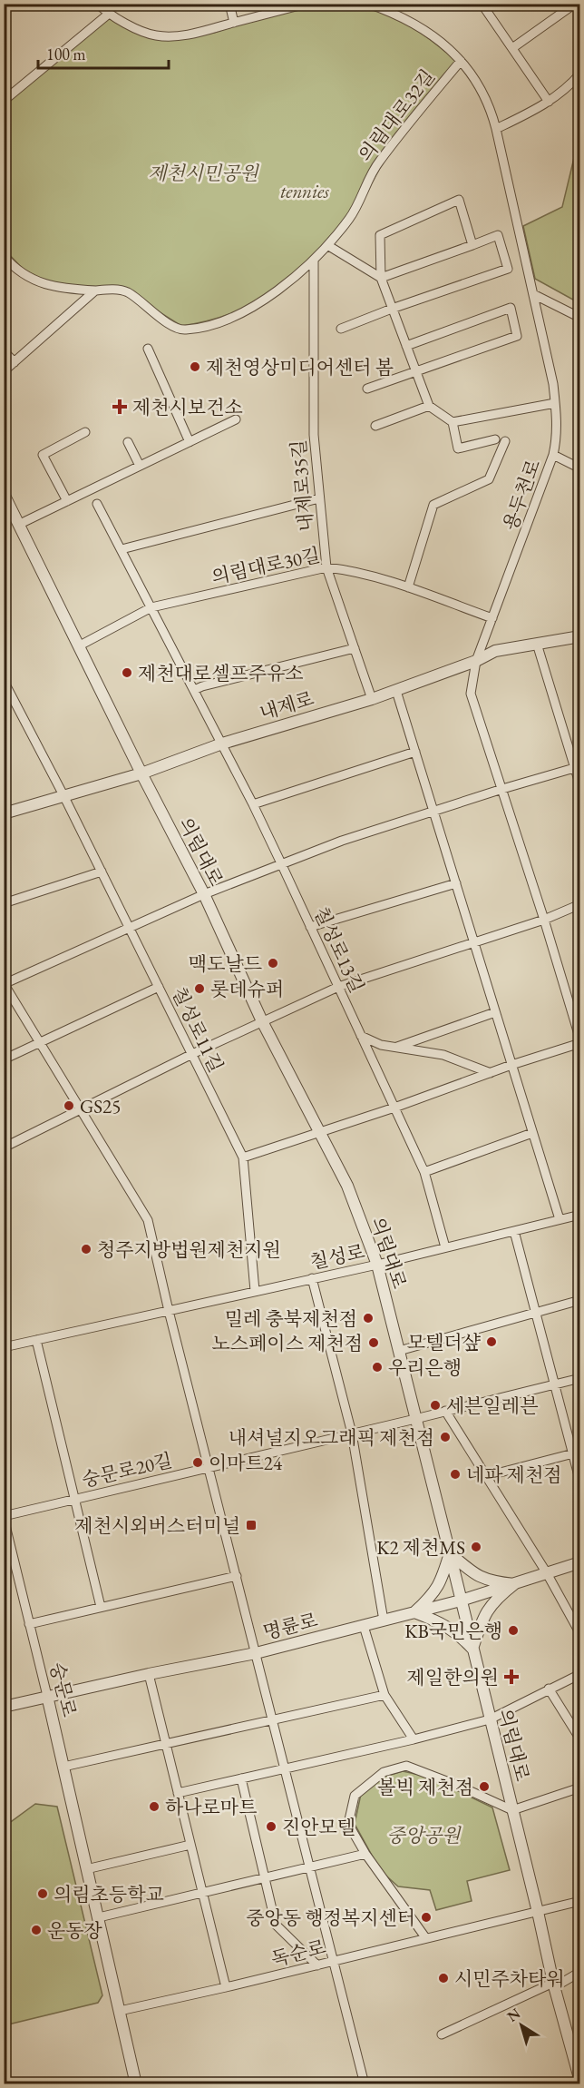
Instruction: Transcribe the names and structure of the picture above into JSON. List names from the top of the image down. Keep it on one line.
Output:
{"streets":{"street":["의림대로32길","내제로35길","용두천로","의림대로30길","내제로","의림대로","칠성로13길","칠성로11길","칠성로","숭문로20길","명륜로","숭문로","독순로"]},"crossings":[["의림대로32길","내제로35길"],["의림대로32길","용두천로"],["내제로35길","의림대로30길"],["내제로35길","내제로"],["용두천로","의림대로30길"],["용두천로","내제로"],["의림대로30길","의림대로"],["의림대로30길","칠성로13길"],["내제로","의림대로"],["내제로","칠성로13길"],["내제로","칠성로11길"],["의림대로","칠성로"],["의림대로","숭문로20길"],["의림대로","명륜로"],["의림대로","독순로"],["칠성로13길","칠성로"],["칠성로11길","칠성로"],["숭문로20길","숭문로"],["명륜로","숭문로"],["숭문로","독순로"]],"parks":["제천시민공원","tennies","중앙공원"],"places":{"other":["제천영상미디어센터 봄","제천대로셀프주유소","맥도날드","롯데슈퍼","GS25","청주지방법원제천지원","밀레 충북제천점","모텔더샾","노스페이스 제천점","우리은행","세븐일레븐","내셔널지오그래픽 제천점","이마트24","네파 제천점","K2 제천MS","KB국민은행","볼빅 제천점","하나로마트","진안모텔","의림초등학교","중앙동 행정복지센터","운동장","시민주차타워"],"health":["제천시보건소","제일한의원"],"transit":["제천시외버스터미널"]},"scale_bar":"100 m","north":"top left"}
